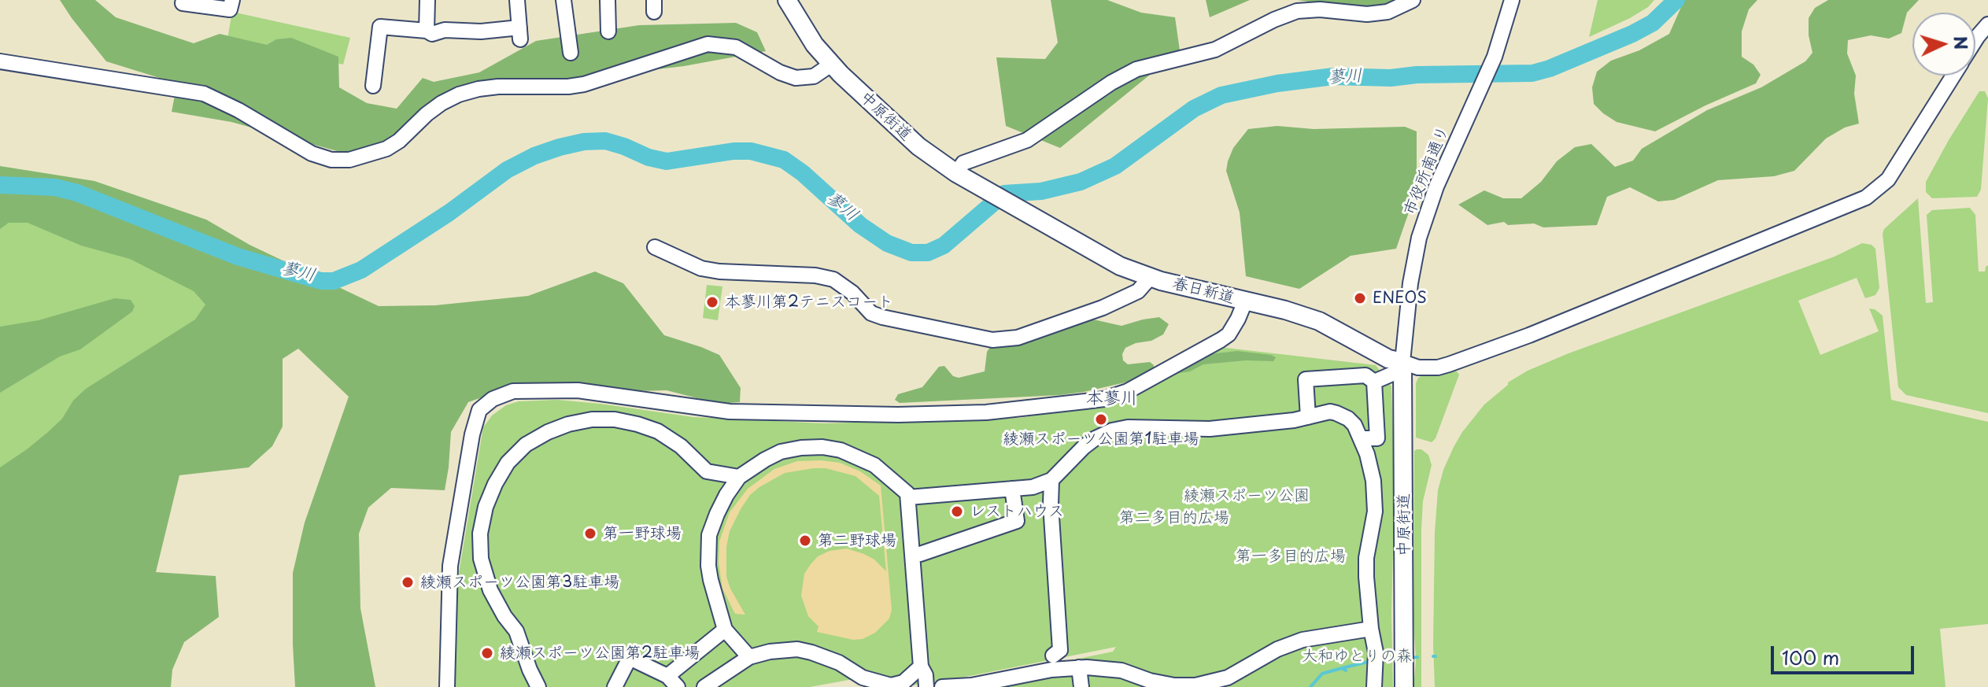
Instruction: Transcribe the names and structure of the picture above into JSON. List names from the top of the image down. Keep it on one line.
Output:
{"streets":{"main road":["中原街道","春日新道"],"street":["市役所南通り"]},"crossings":[["中原街道","市役所南通り"],["中原街道","春日新道"],["市役所南通り","春日新道"]],"districts":["本蓼川"],"water":["蓼川"],"parks":["綾瀬スポーツ公園","第二多目的広場","第一多目的広場","大和ゆとりの森"],"places":["ENEOS","本蓼川第2テニスコート","綾瀬スポーツ公園第1駐車場","レストハウス","第一野球場","第二野球場","綾瀬スポーツ公園第3駐車場","綾瀬スポーツ公園第2駐車場"],"scale_bar":"100 m","north":"right"}
